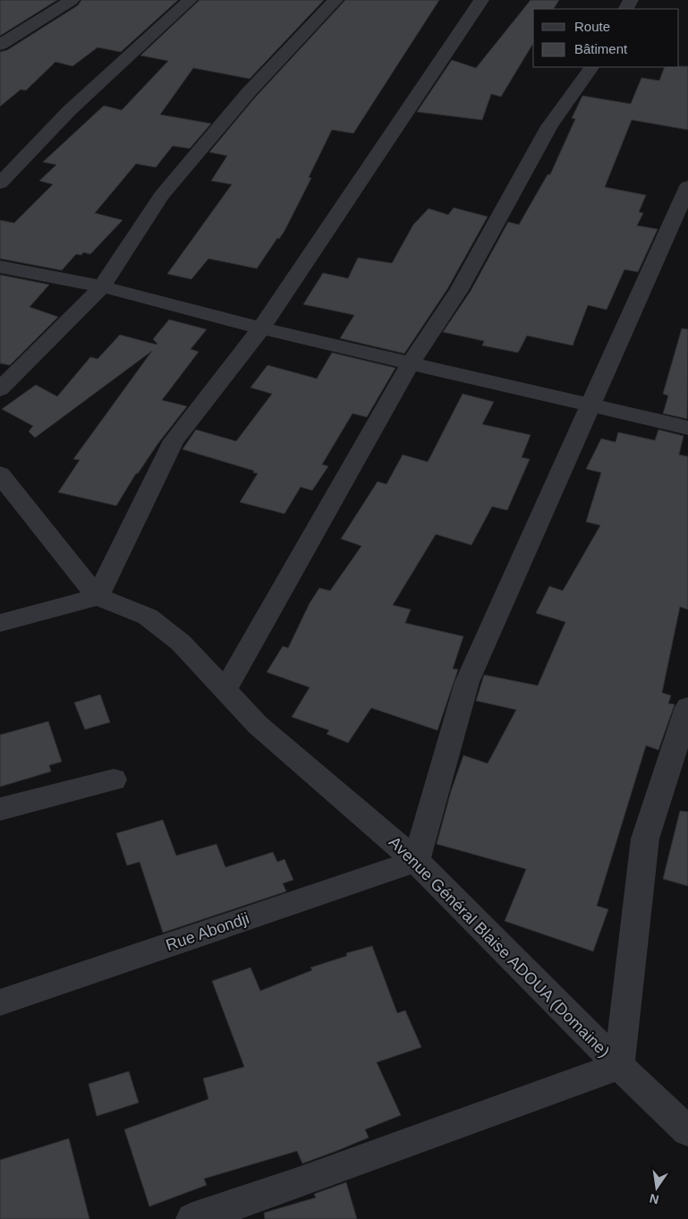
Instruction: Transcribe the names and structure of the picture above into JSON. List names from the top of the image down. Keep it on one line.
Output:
{"streets":{"street":["Rue Abondji","Avenue Général Blaise ADOUA (Domaine)"]},"crossings":[["Rue Abondji","Avenue Général Blaise ADOUA (Domaine)"]],"legend":["Route","Bâtiment"],"north":"bottom"}
